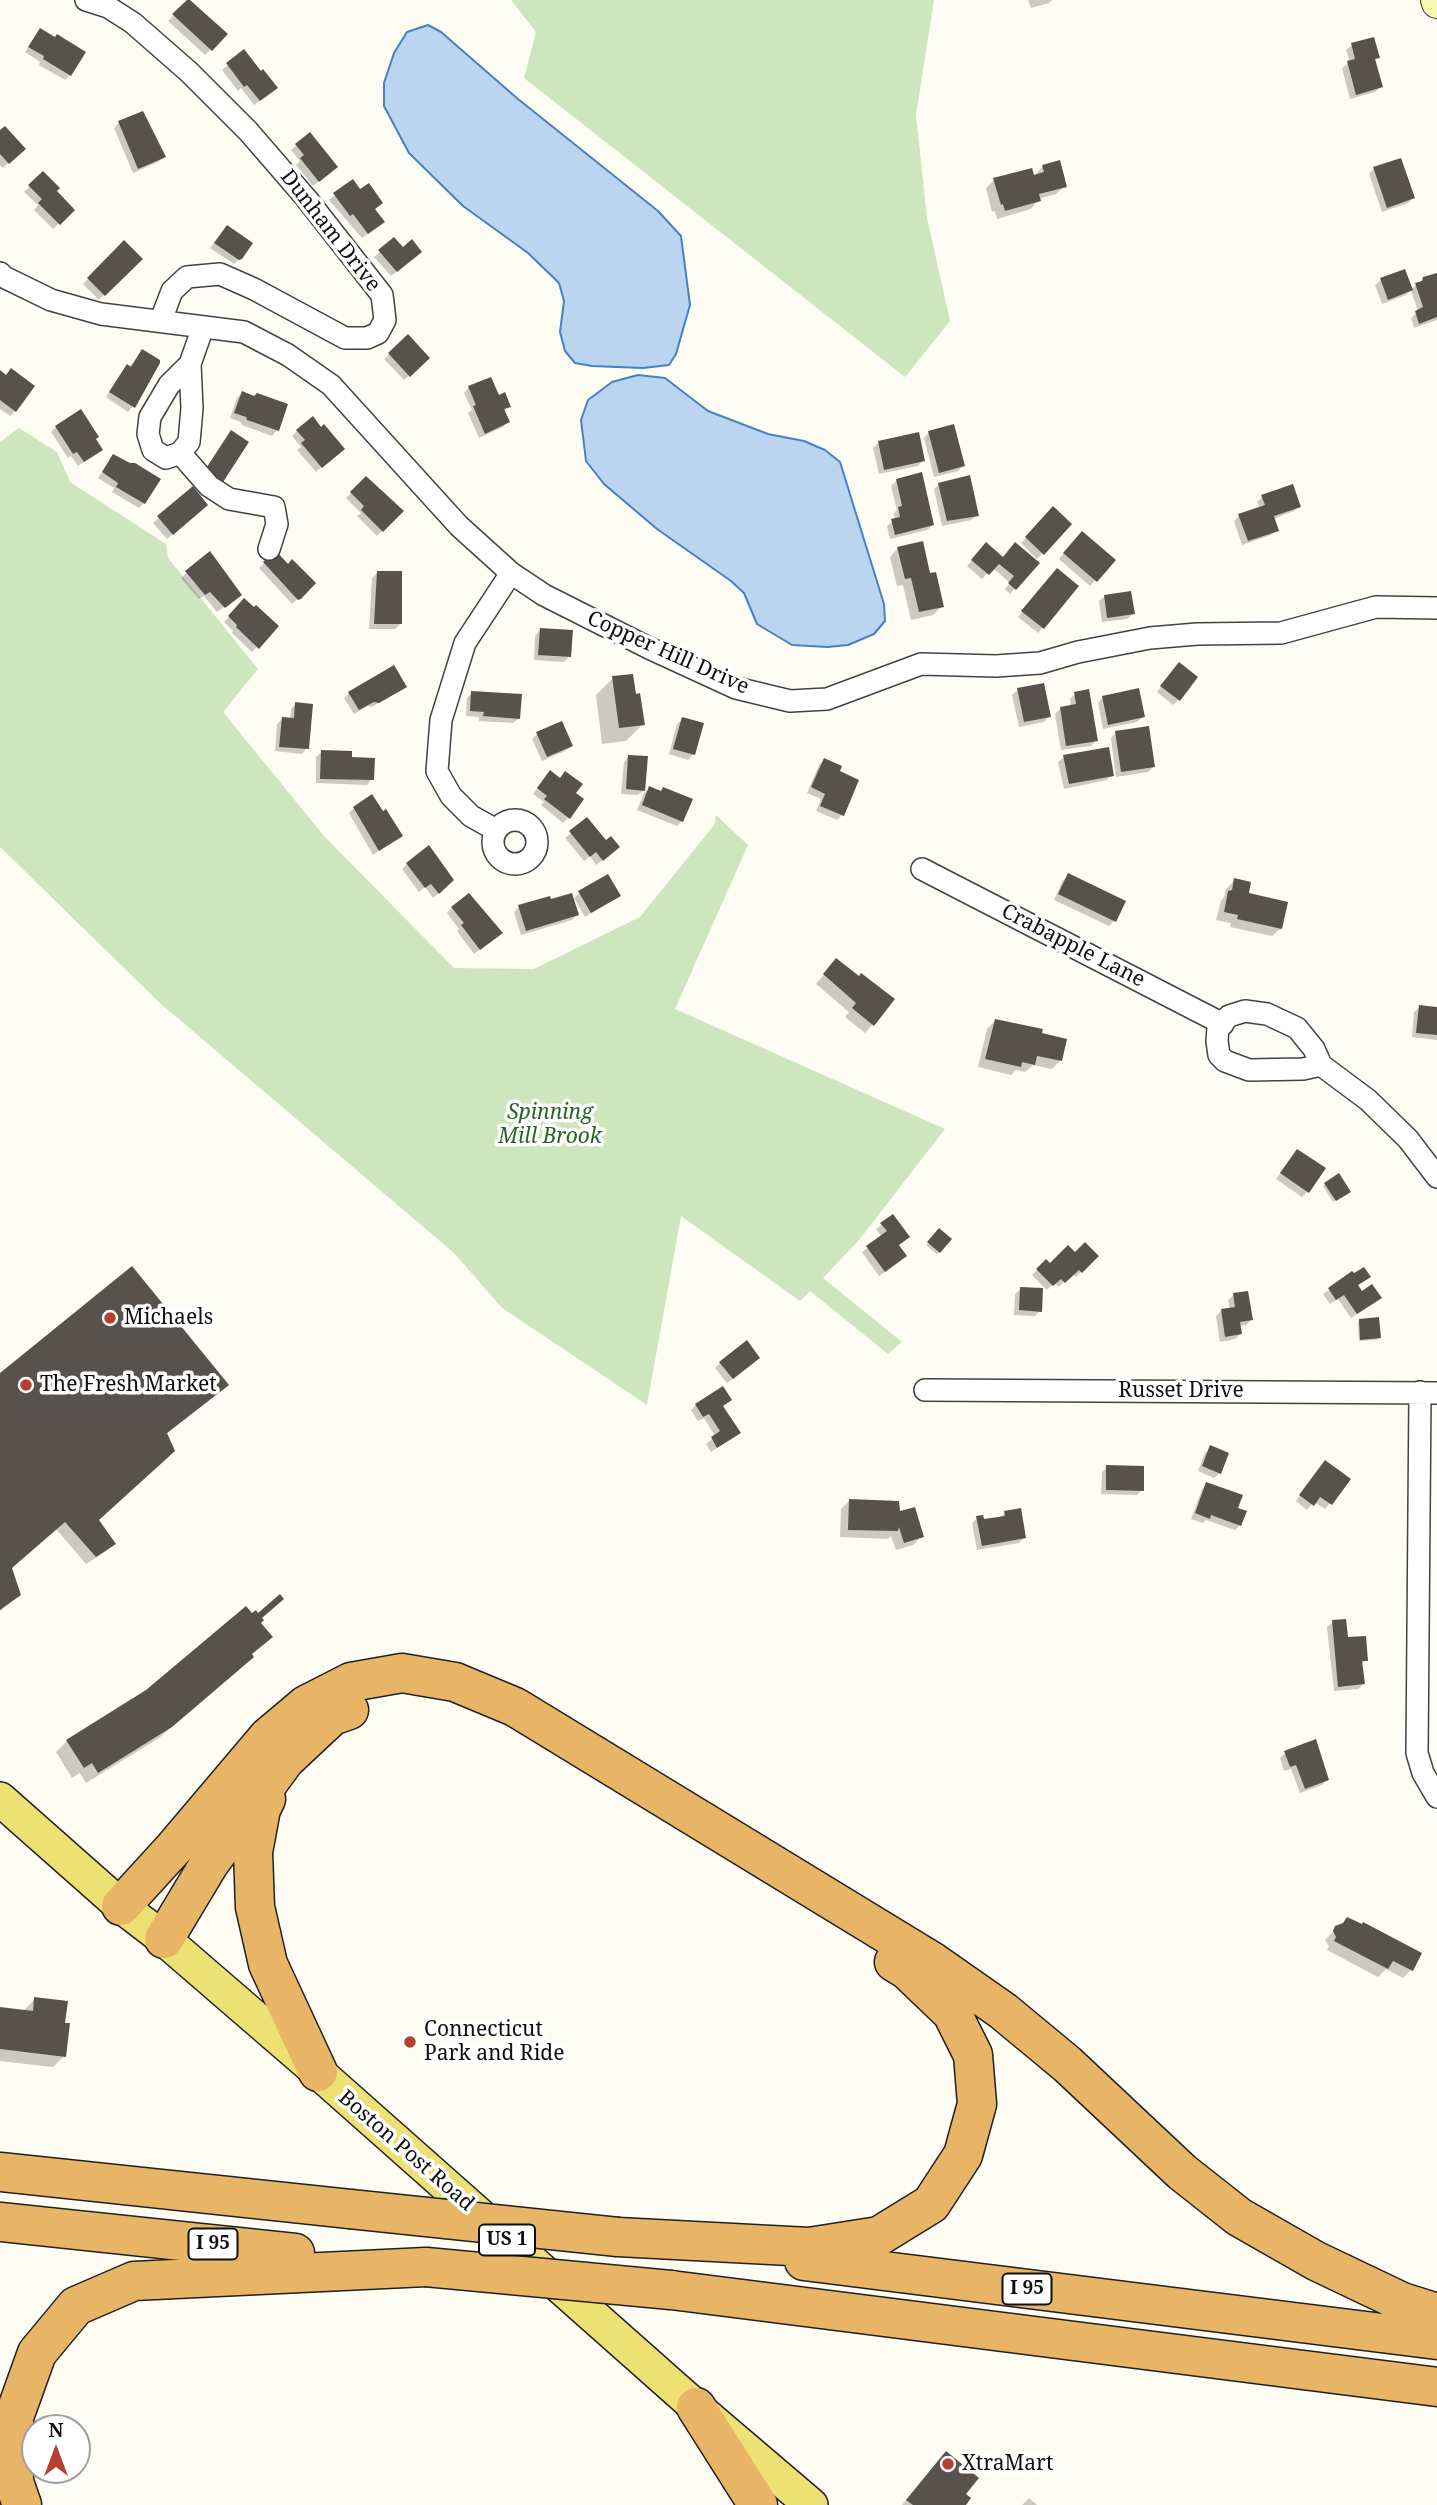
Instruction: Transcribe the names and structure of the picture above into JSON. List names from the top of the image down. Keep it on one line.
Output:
{"streets":{"highway":["I 95"],"main road":["Boston Post Road","US 1"],"street":["Dunham Drive","Copper Hill Drive","Crabapple Lane","Russet Drive"]},"crossings":[["Dunham Drive","Copper Hill Drive"]],"parks":["Spinning Mill Brook"],"places":["Michaels","The Fresh Market","Connecticut Park and Ride","XtraMart"],"north":"top"}
